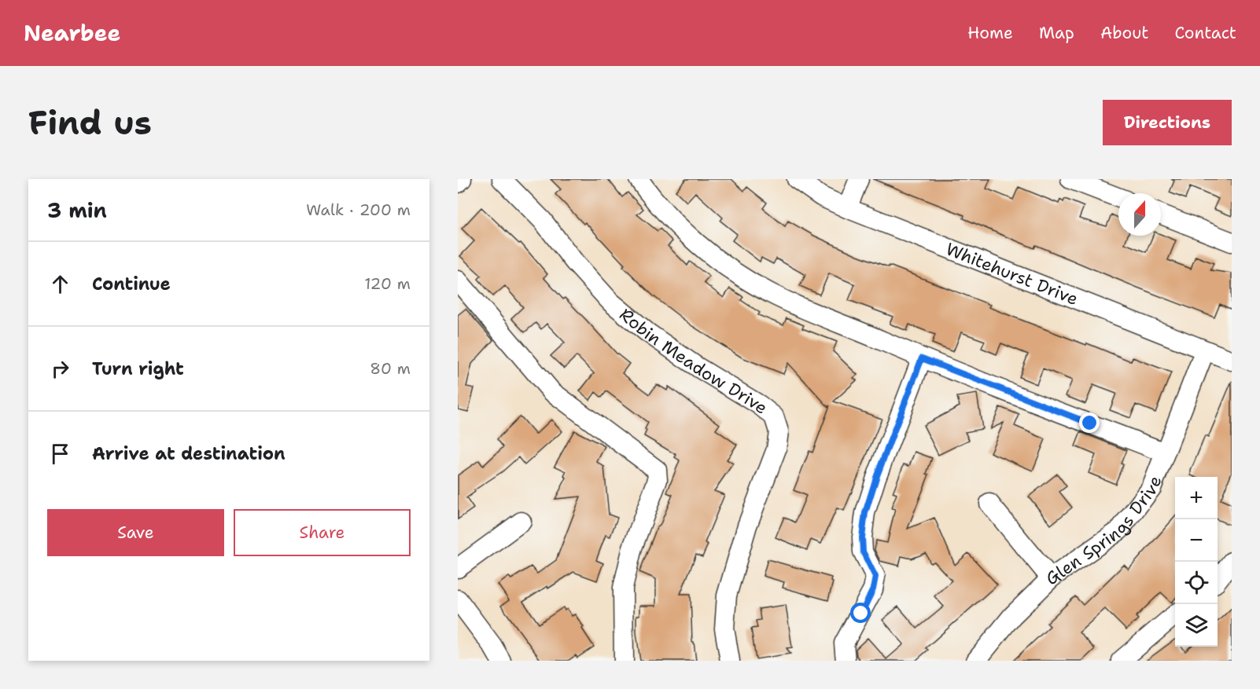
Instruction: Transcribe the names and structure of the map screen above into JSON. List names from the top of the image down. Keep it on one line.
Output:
{"streets":{"street":["Whitehurst Drive","Robin Meadow Drive","Glen Springs Drive"]},"crossings":[["Whitehurst Drive","Glen Springs Drive"]],"north":"top","page":{"header":"Nearbee","nav":["Home","Map","About","Contact"],"buttons":["Directions",["Save","Share"]],"title":"Find us","heading":["3 min","Walk · 200 m"],"list":[["Continue","120 m"],["Turn right","80 m"],"Arrive at destination"],"map_buttons":["+","−"]}}
